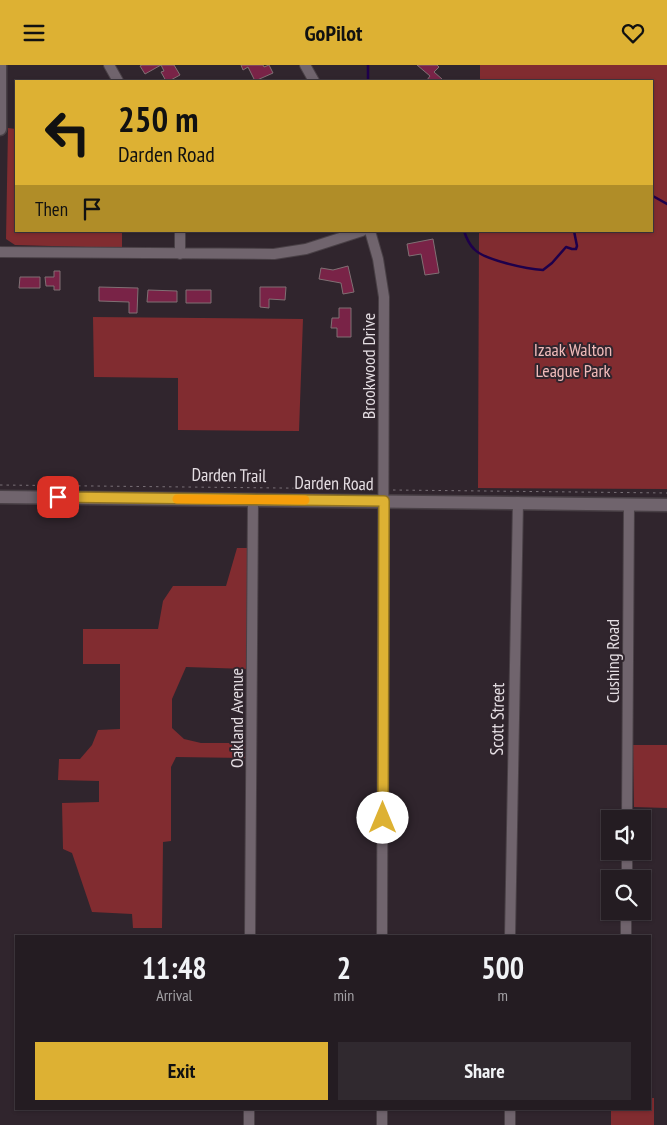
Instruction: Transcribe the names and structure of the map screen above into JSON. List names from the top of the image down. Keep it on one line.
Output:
{"streets":{"street":["Brookwood Drive","Darden Road","Cushing Road","Oakland Avenue","Scott Street"],"path":["Darden Trail"]},"crossings":[["Brookwood Drive","Darden Trail"],["Brookwood Drive","Darden Road"],["Darden Trail","Darden Road"],["Darden Road","Cushing Road"],["Darden Road","Oakland Avenue"],["Darden Road","Scott Street"]],"parks":["Izaak Walton League Park"],"page":{"header":"GoPilot","turn":["250 m","Darden Road"],"then":"Then","eta":["11:48","Arrival","2","min","500","m"],"buttons":["Exit","Share"]}}
